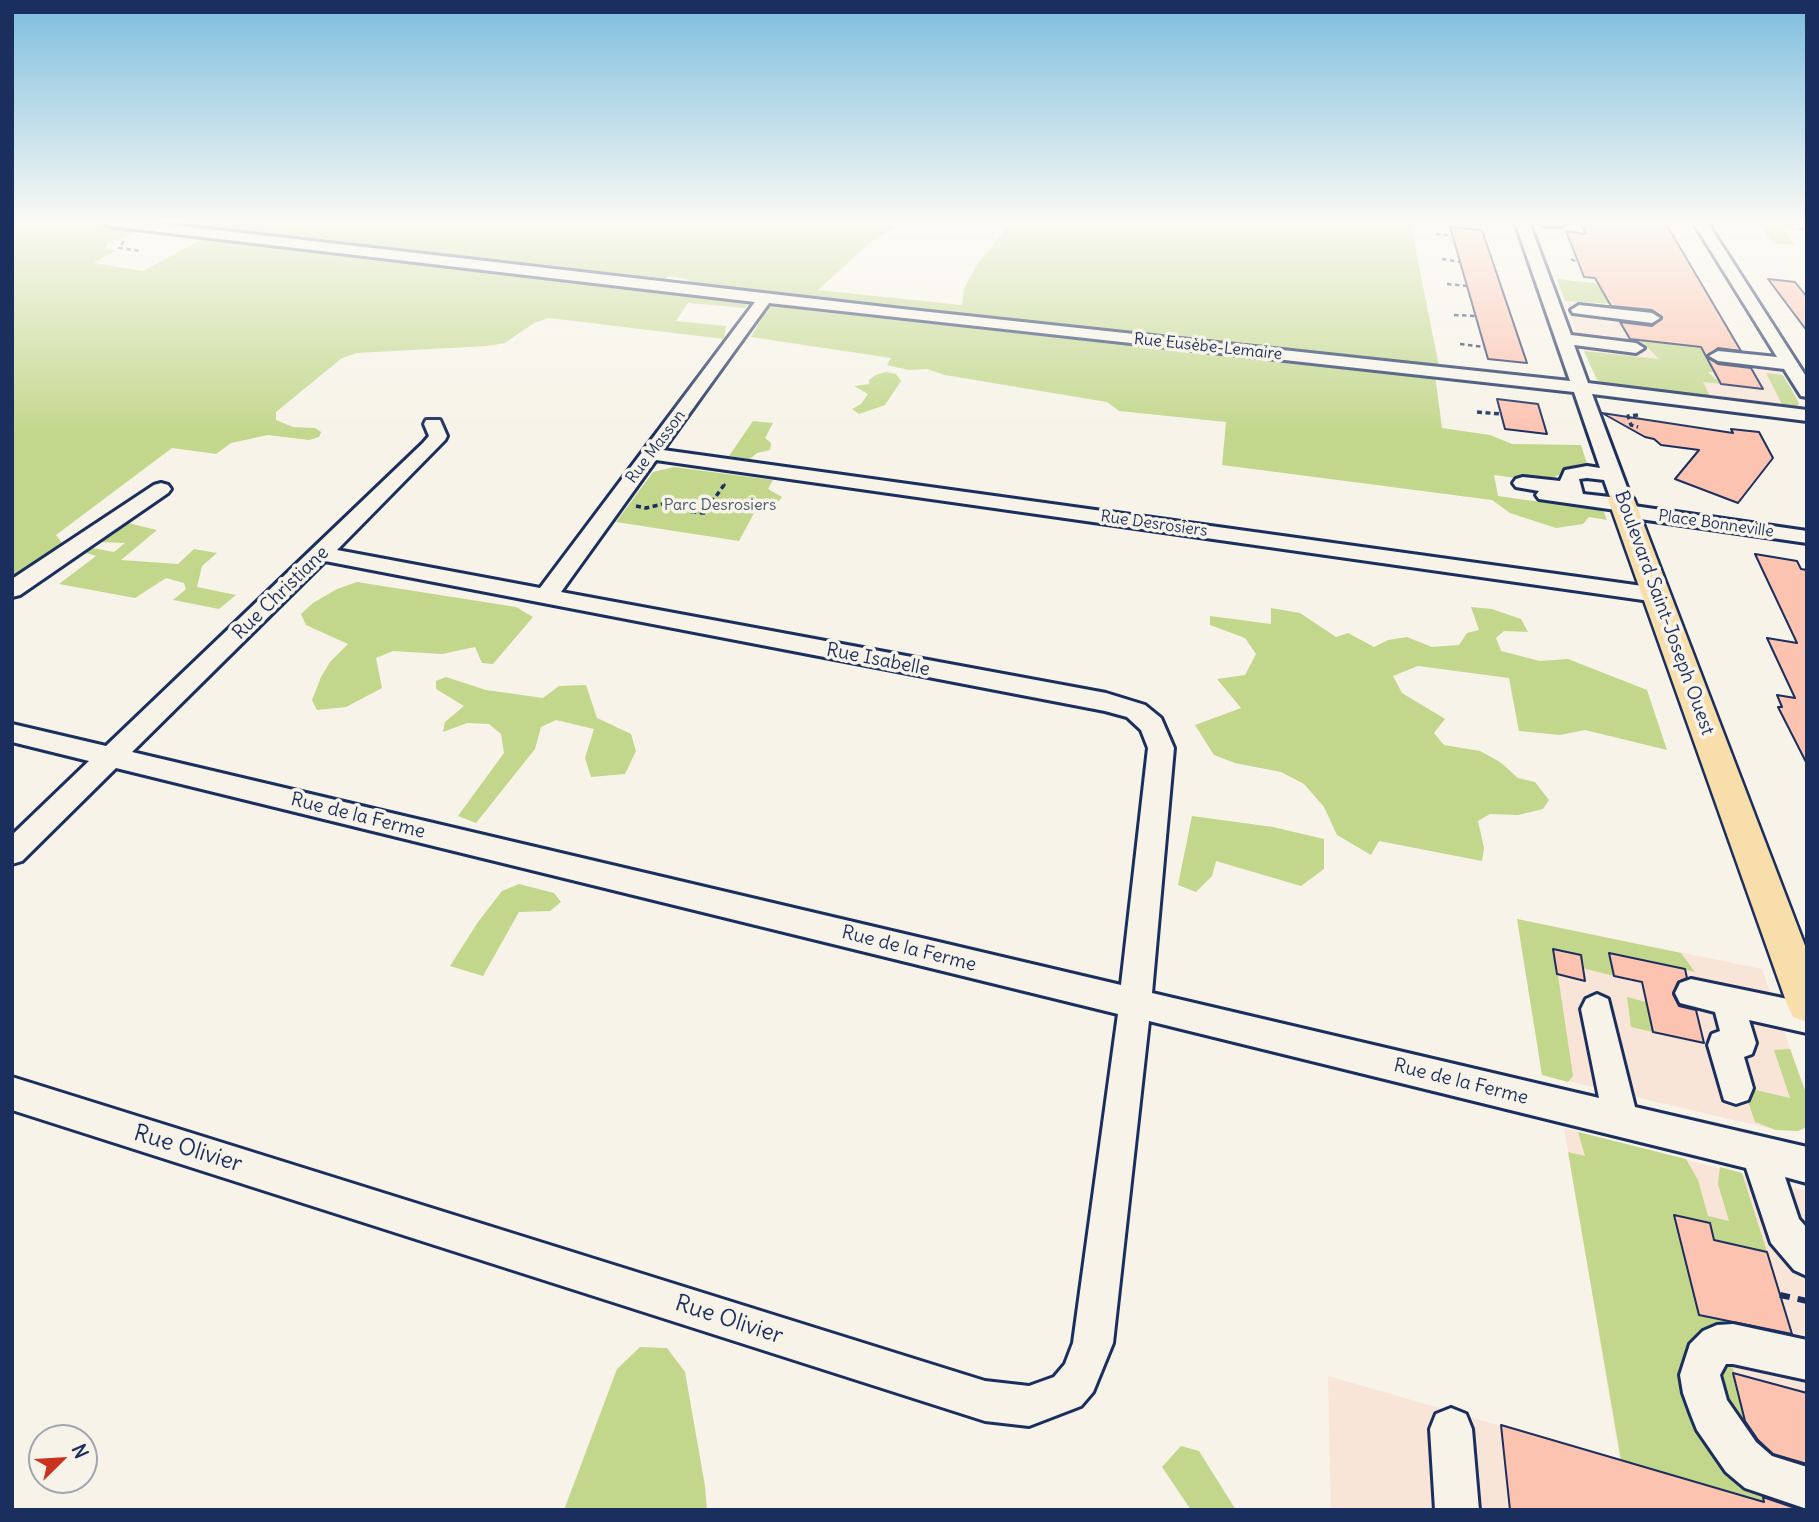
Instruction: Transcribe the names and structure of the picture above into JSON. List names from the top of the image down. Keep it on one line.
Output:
{"streets":{"main road":["Boulevard Saint-Joseph Ouest"],"street":["Rue Eusèbe-Lemaire","Rue Masson","Rue Desrosiers","Place Bonneville","Rue Christiane","Rue Isabelle","Rue de la Ferme","Rue Olivier"]},"crossings":[["Rue Eusèbe-Lemaire","Rue Masson"],["Rue Eusèbe-Lemaire","Boulevard Saint-Joseph Ouest"],["Rue Masson","Rue Desrosiers"],["Rue Masson","Rue Isabelle"],["Rue Desrosiers","Boulevard Saint-Joseph Ouest"],["Place Bonneville","Boulevard Saint-Joseph Ouest"],["Rue Christiane","Rue Isabelle"],["Rue Christiane","Rue de la Ferme"],["Rue Isabelle","Rue de la Ferme"],["Rue Isabelle","Rue Olivier"],["Rue de la Ferme","Rue Olivier"]],"parks":["Parc Desrosiers"],"north":"top right"}
